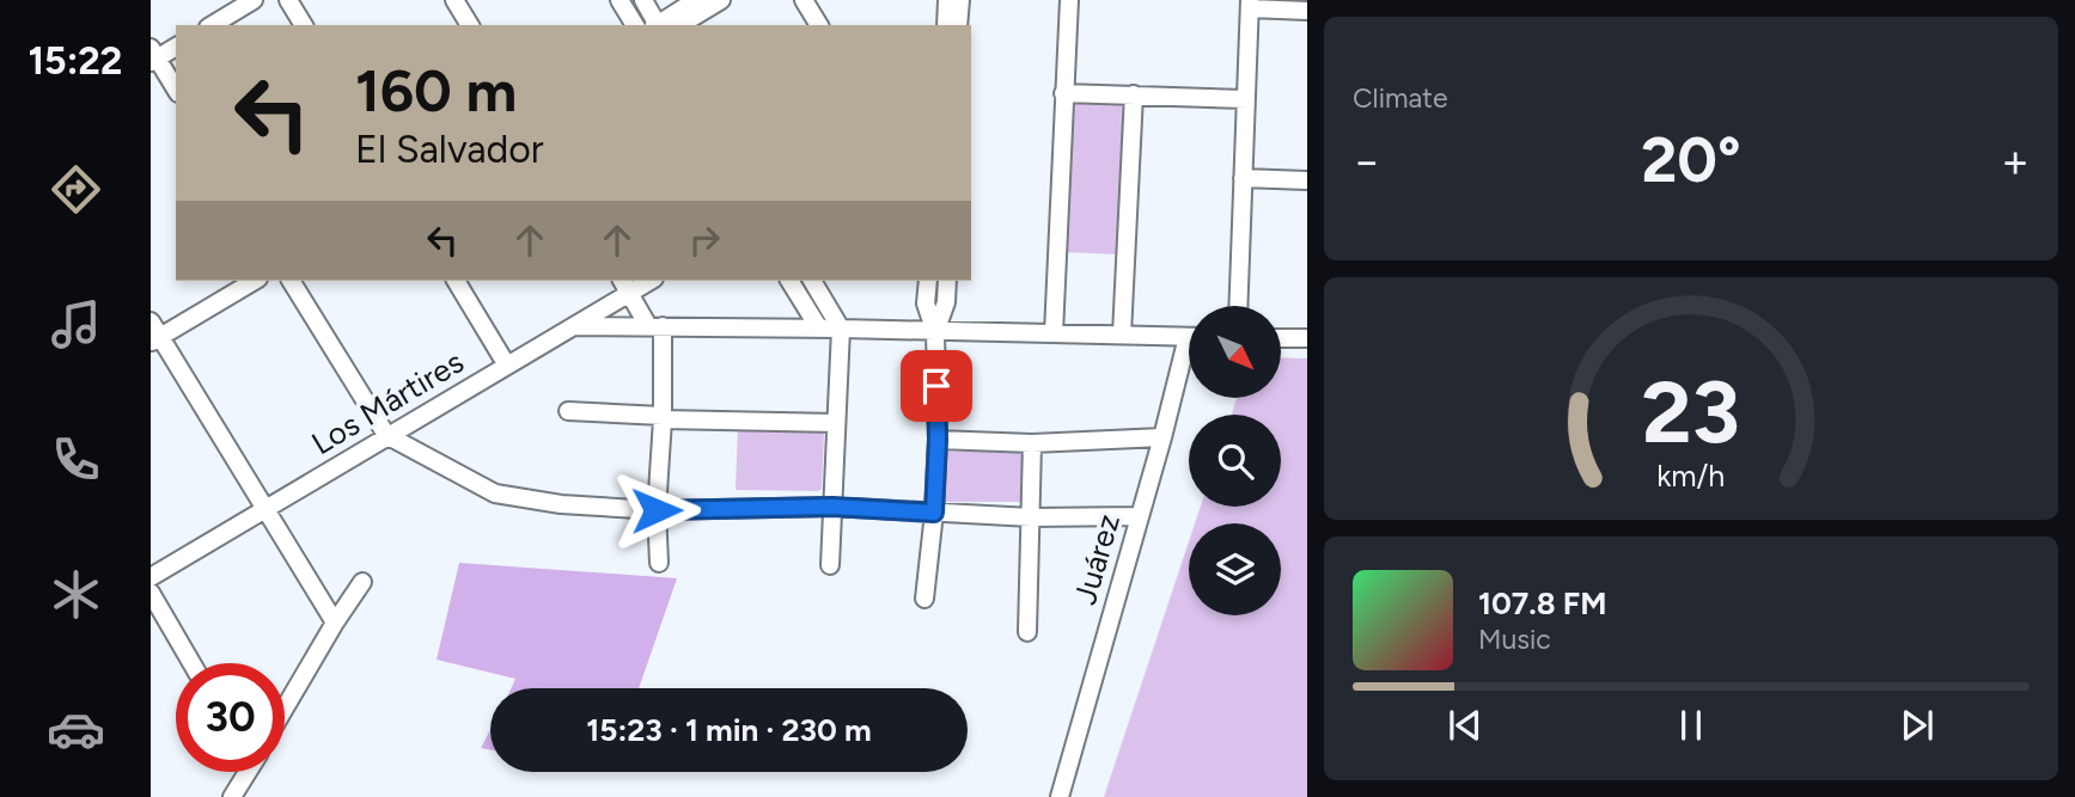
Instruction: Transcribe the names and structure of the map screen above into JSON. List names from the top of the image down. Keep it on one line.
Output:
{"streets":{"street":["Los Mártires","Juárez"]},"north":"bottom right","page":{"tabs":"15:22","tile":"Climate","turn":["160 m","El Salvador"],"heat":["−","20°","+"],"song":["107.8 FM","Music"],"limit":"30","trip":"15:23 · 1 min · 230 m","gauge":["23","km/h"]}}
